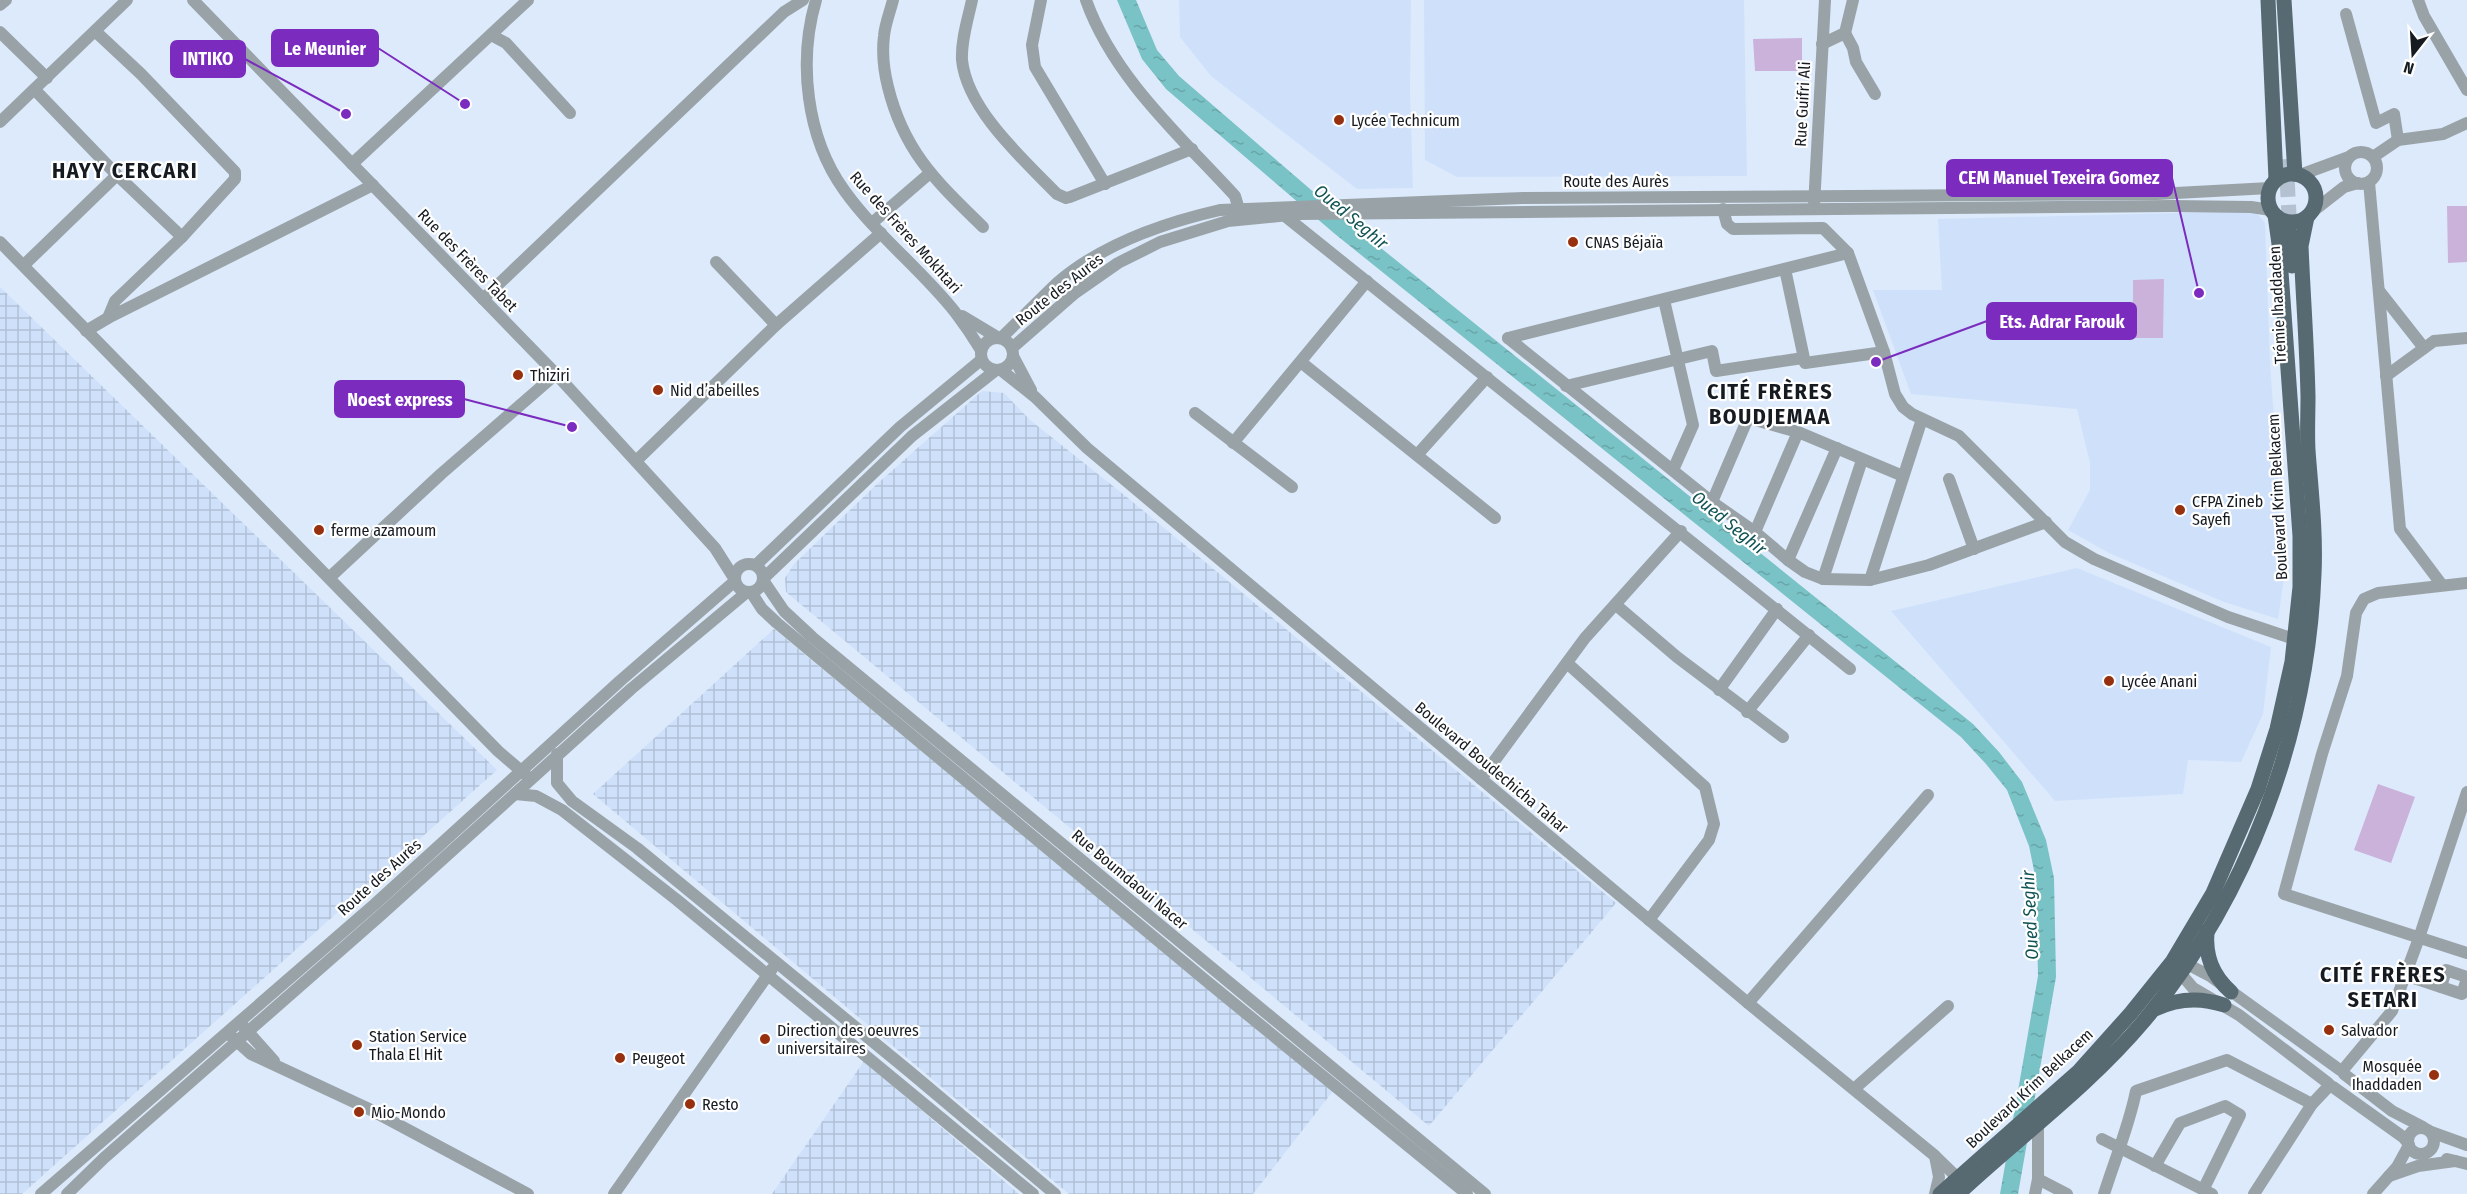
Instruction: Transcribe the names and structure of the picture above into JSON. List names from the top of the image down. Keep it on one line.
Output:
{"streets":{"main road":["Trémie Ihaddaden","Boulevard Krim Belkacem"],"street":["Rue Guifri Ali","Route des Aurès","Rue des Frères Mokhtari","Rue des Frères Tabet","Boulevard Boudechicha Tahar","Rue Boumdaoui Nacer"]},"crossings":[["Rue Guifri Ali","Route des Aurès"],["Route des Aurès","Rue des Frères Mokhtari"],["Route des Aurès","Rue des Frères Tabet"],["Route des Aurès","Boulevard Krim Belkacem"],["Route des Aurès","Boulevard Boudechicha Tahar"],["Route des Aurès","Rue Boumdaoui Nacer"],["Rue des Frères Mokhtari","Boulevard Boudechicha Tahar"],["Rue des Frères Tabet","Rue Boumdaoui Nacer"],["Trémie Ihaddaden","Boulevard Krim Belkacem"],["Boulevard Krim Belkacem","Boulevard Boudechicha Tahar"]],"districts":["HAYY CERCARI","CITÉ FRÈRES BOUDJEMAA","CITÉ FRÈRES SETARI"],"water":["Oued Seghir"],"places":["Le Meunier","INTIKO","Lycée Technicum","CNAS Béjaïa","CEM Manuel Texeira Gomez","Ets. Adrar Farouk","Thiziri","Nid d’abeilles","Noest express","CFPA Zineb Sayefi","ferme azamoum","Lycée Anani","Salvador","Direction des oeuvres universitaires","Station Service Thala El Hit","Peugeot","Mosquée Ihaddaden","Resto","Mio-Mondo"],"north":"bottom"}
